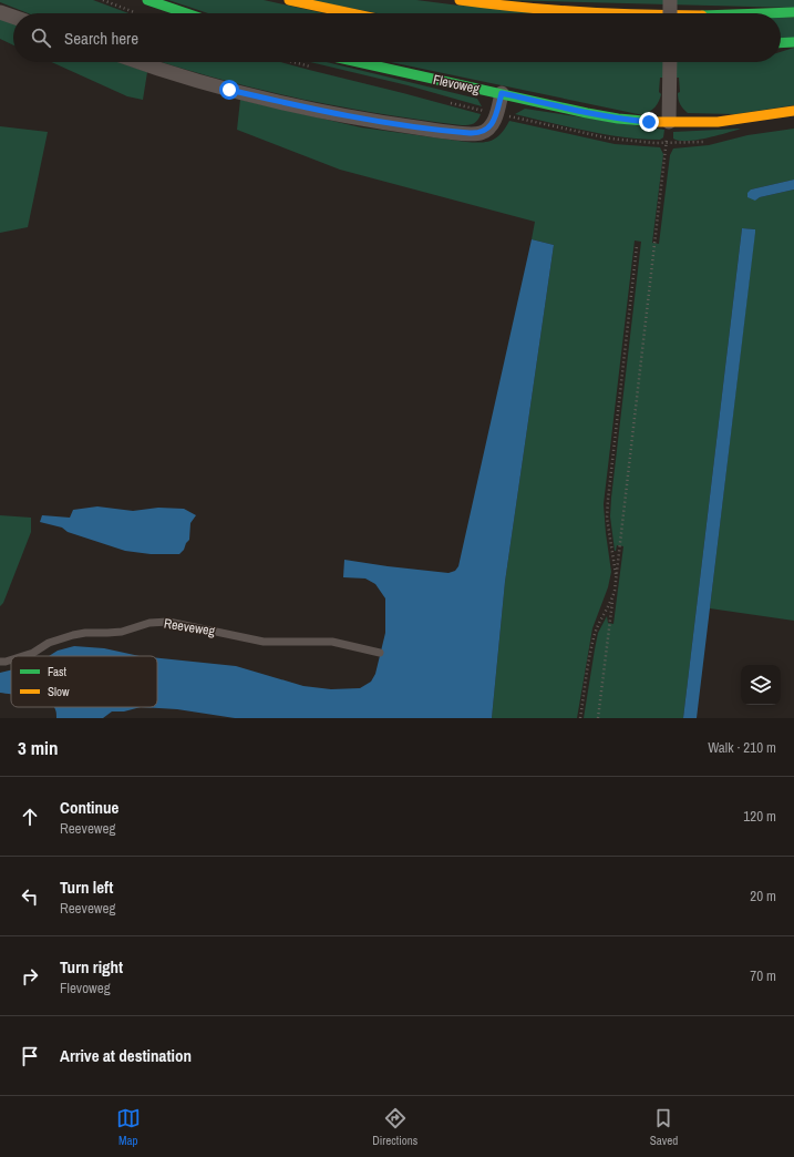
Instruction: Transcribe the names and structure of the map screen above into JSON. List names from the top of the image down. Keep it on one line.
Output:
{"streets":{"main road":["Flevoweg"],"lane":["Reeveweg"]},"legend":["Fast","Slow"],"page":{"search":"Search here","heading":["3 min","Walk · 210 m"],"list":[["Continue","Reeveweg","120 m"],["Turn left","Reeveweg","20 m"],["Turn right","Flevoweg","70 m"],"Arrive at destination"],"nav":["Map","Directions","Saved"]}}
